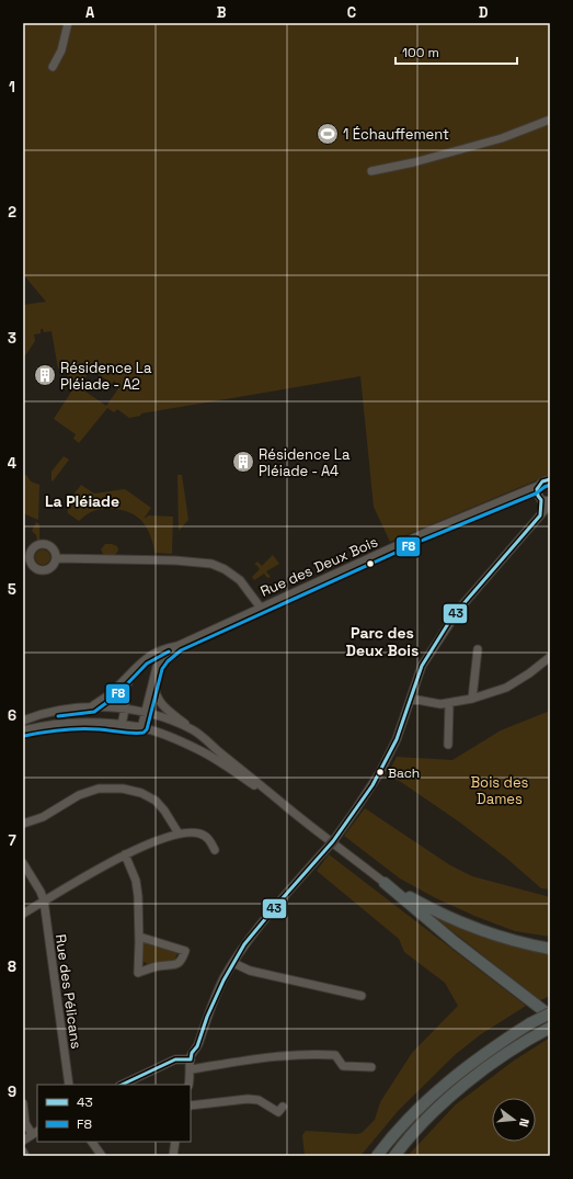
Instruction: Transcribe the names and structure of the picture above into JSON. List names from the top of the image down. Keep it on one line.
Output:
{"streets":{"street":["Rue des Deux Bois","Rue des Pélicans"]},"districts":["La Pléiade","Parc des Deux Bois"],"parks":["Bois des Dames"],"places":{"sports":["1 Échauffement"],"building":["Résidence La Pléiade - A2","Résidence La Pléiade - A4"],"other":["Bach"]},"lines":["transit line 43","transit line F8"],"legend":["43","F8"],"scale_bar":"100 m","north":"right","grid":{"columns":["A","B","C","D"],"rows":["1","2","3","4","5","6","7","8","9"]}}
